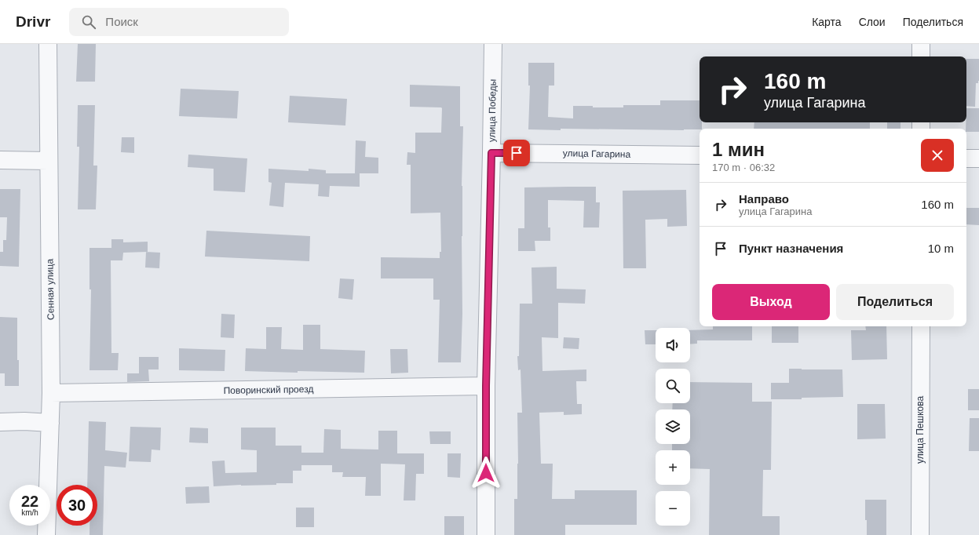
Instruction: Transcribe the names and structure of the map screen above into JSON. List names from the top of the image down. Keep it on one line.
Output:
{"streets":{"street":["улица Победы","улица Гагарина","Сенная улица","Поворинский проезд","улица Пешкова"]},"crossings":[["улица Победы","улица Гагарина"],["улица Победы","Поворинский проезд"],["Сенная улица","Поворинский проезд"]],"page":{"header":"Drivr","search":"Поиск","nav":["Карта","Слои","Поделиться"],"turn":["160 m","улица Гагарина"],"heading":["1 мин","170 m · 06:32"],"list":[{"name":"Направо","note":"улица Гагарина","value":"160 m"},{"name":"Пункт назначения","value":"10 m"}],"buttons":["Выход","Поделиться"],"map_buttons":["+","−"],"speed":"22 km/h","limit":"30"}}
